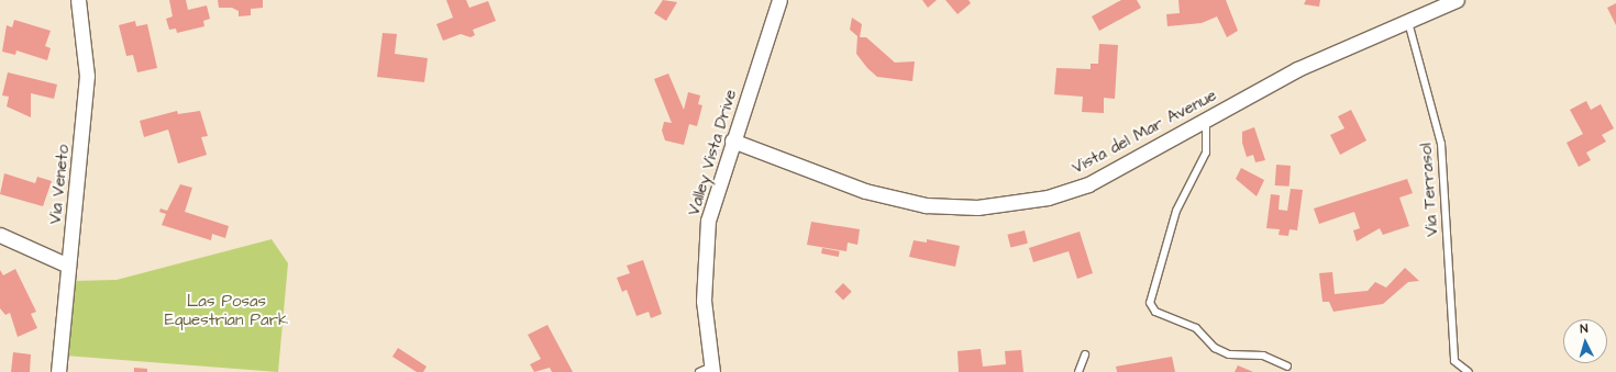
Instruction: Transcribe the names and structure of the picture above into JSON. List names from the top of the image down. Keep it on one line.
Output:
{"streets":{"street":["Vista del Mar Avenue","Valley Vista Drive","Via Veneto"],"lane":["Via Terrasol"]},"crossings":[["Vista del Mar Avenue","Valley Vista Drive"],["Vista del Mar Avenue","Via Terrasol"]],"parks":["Las Posas Equestrian Park"],"north":"top"}
